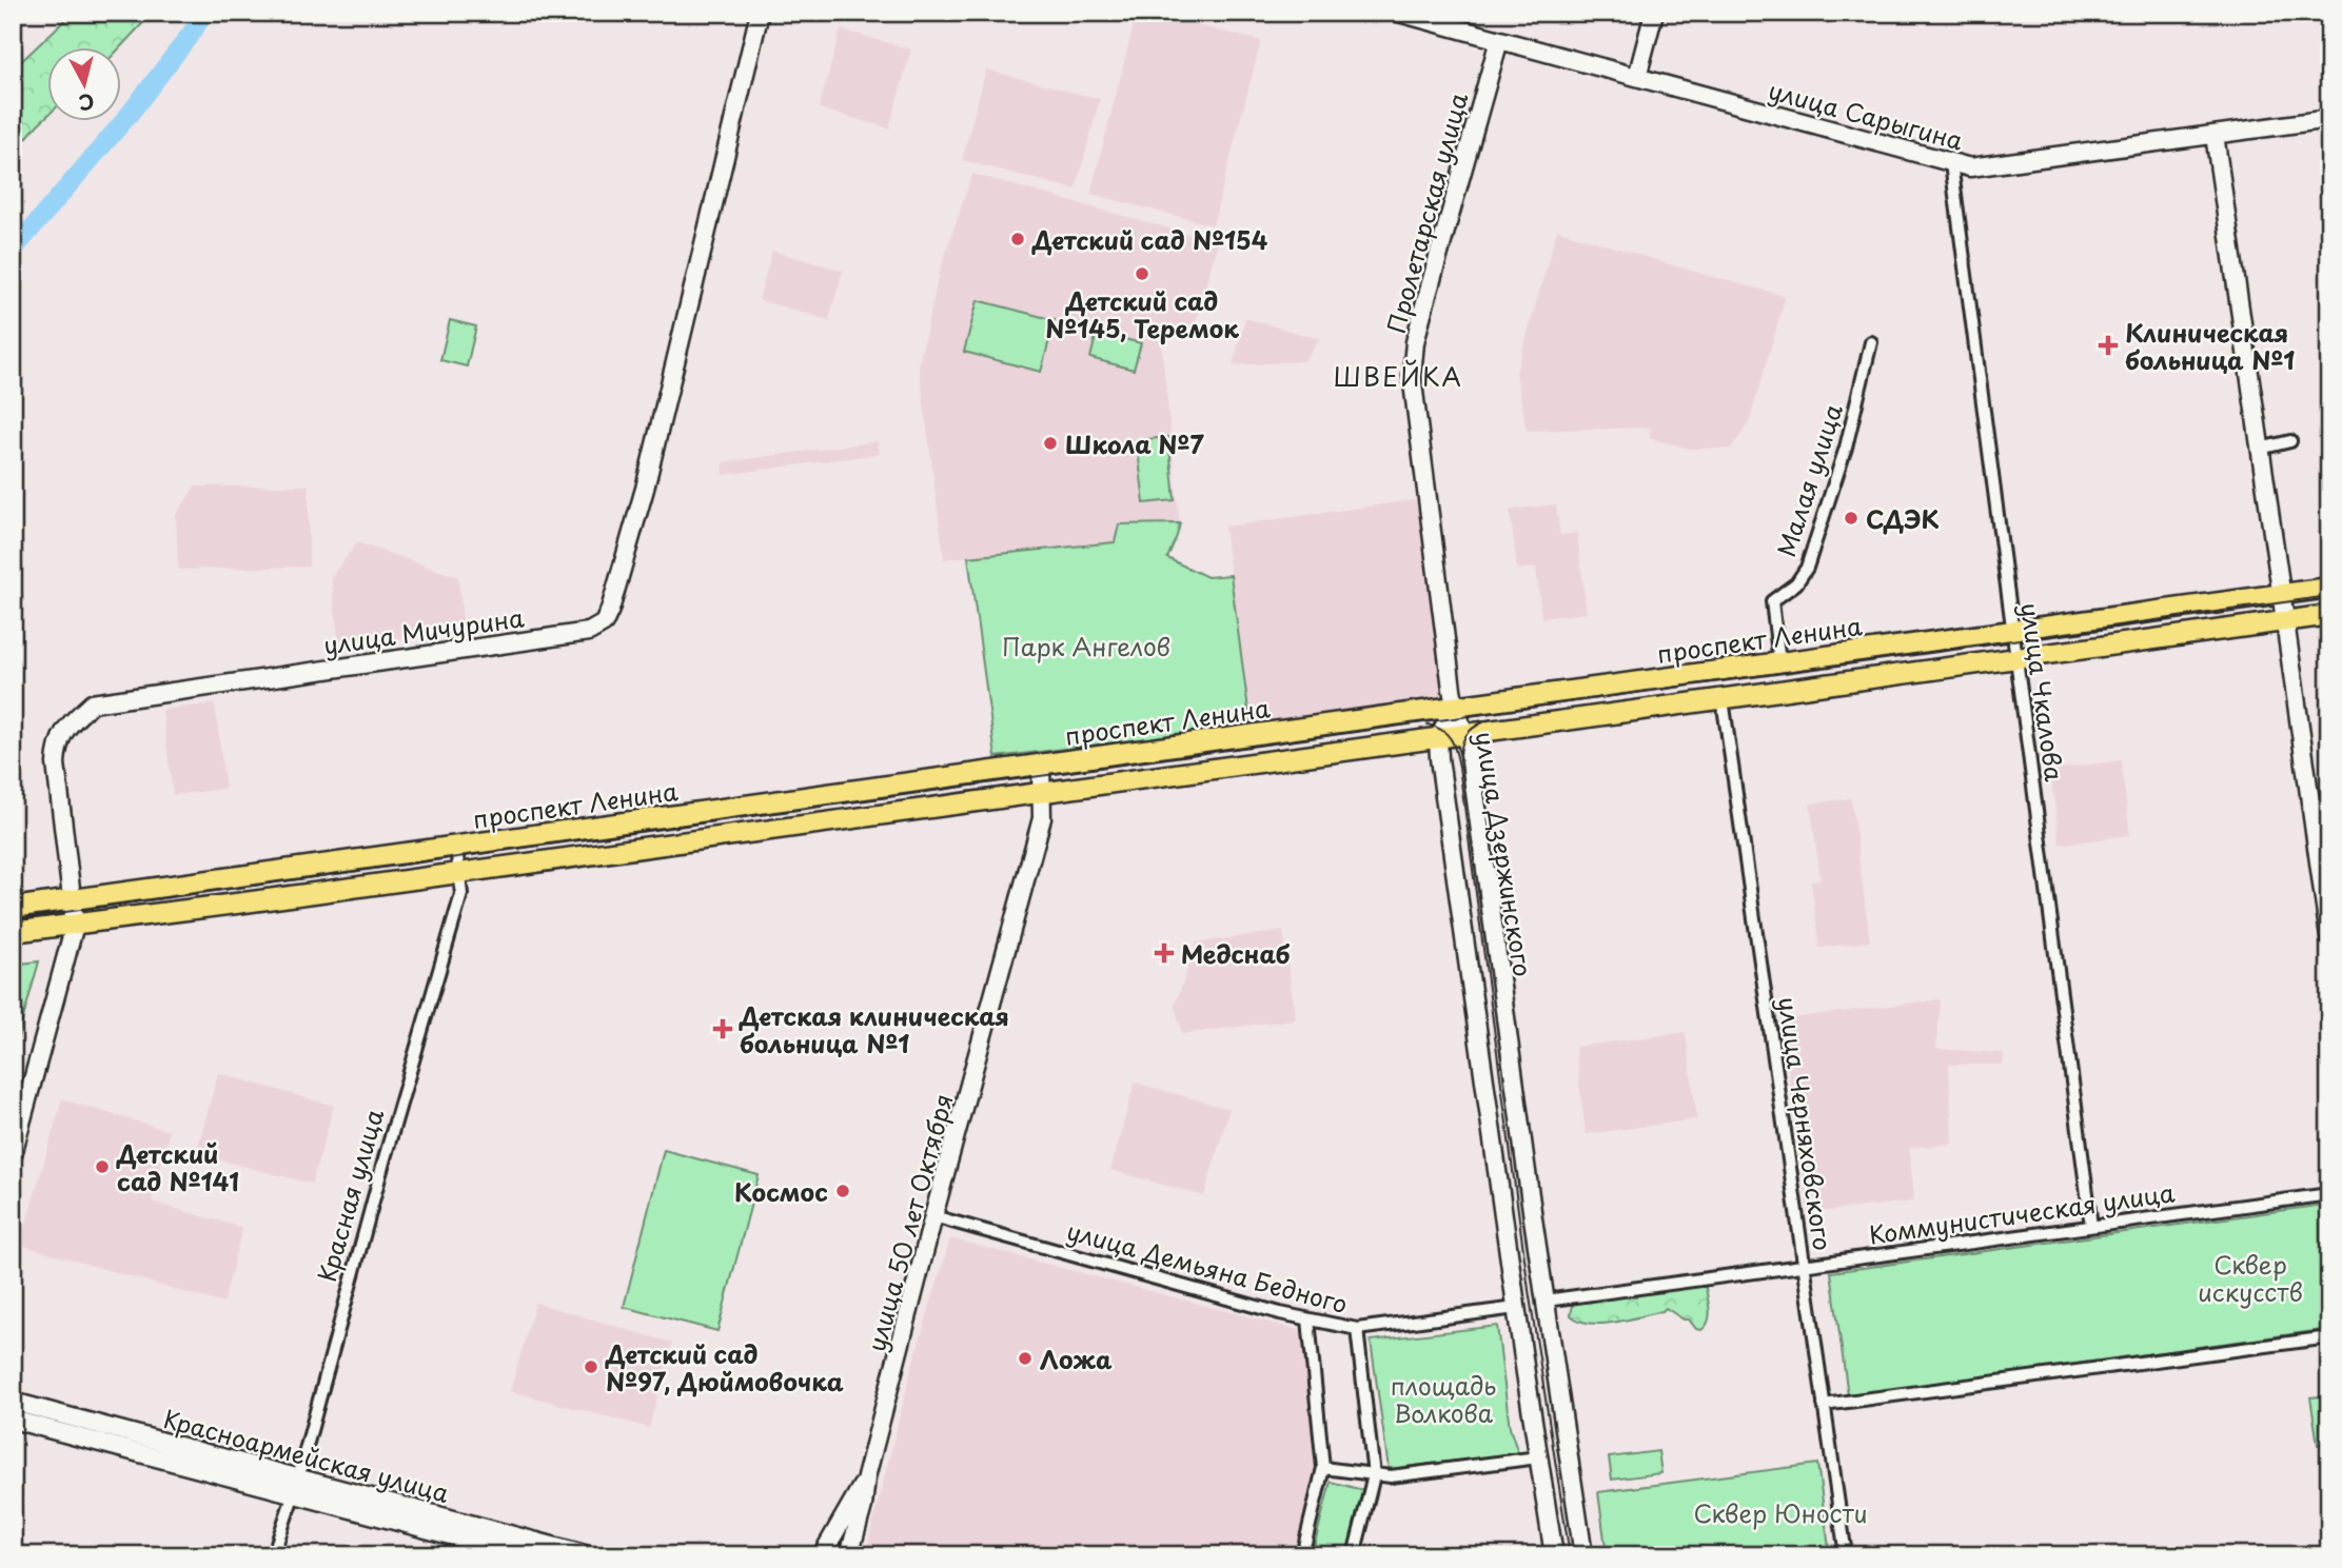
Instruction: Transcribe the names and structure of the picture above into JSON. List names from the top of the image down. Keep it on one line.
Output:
{"streets":{"main road":["проспект Ленина"],"street":["улица Сарыгина","Пролетарская улица","Малая улица","улица Мичурина","улица Чкалова","улица Дзержинского","улица Черняховского","Красная улица","Коммунистическая улица","улица 50 лет Октября","улица Демьяна Бедного","Красноармейская улица"]},"crossings":[["улица Сарыгина","Пролетарская улица"],["улица Сарыгина","улица Чкалова"],["Пролетарская улица","проспект Ленина"],["Пролетарская улица","улица Дзержинского"],["Малая улица","проспект Ленина"],["улица Мичурина","проспект Ленина"],["проспект Ленина","улица Чкалова"],["проспект Ленина","улица Дзержинского"],["проспект Ленина","Красная улица"],["проспект Ленина","улица 50 лет Октября"],["улица Чкалова","Коммунистическая улица"],["улица Дзержинского","Коммунистическая улица"],["улица Дзержинского","улица Демьяна Бедного"],["улица Черняховского","Коммунистическая улица"],["Красная улица","Красноармейская улица"],["улица 50 лет Октября","улица Демьяна Бедного"]],"districts":["ШВЕЙКА"],"parks":["Парк Ангелов","Сквер искусств","площадь Волкова","Сквер Юности"],"places":{"other":["Детский сад №154","Детский сад №145, Теремок","Школа №7","СДЭК","Детский сад №141","Космос","Ложа","Детский сад №97, Дюймовочка"],"health":["Клиническая больница №1","Медснаб","Детская клиническая больница №1"]},"north":"bottom"}
